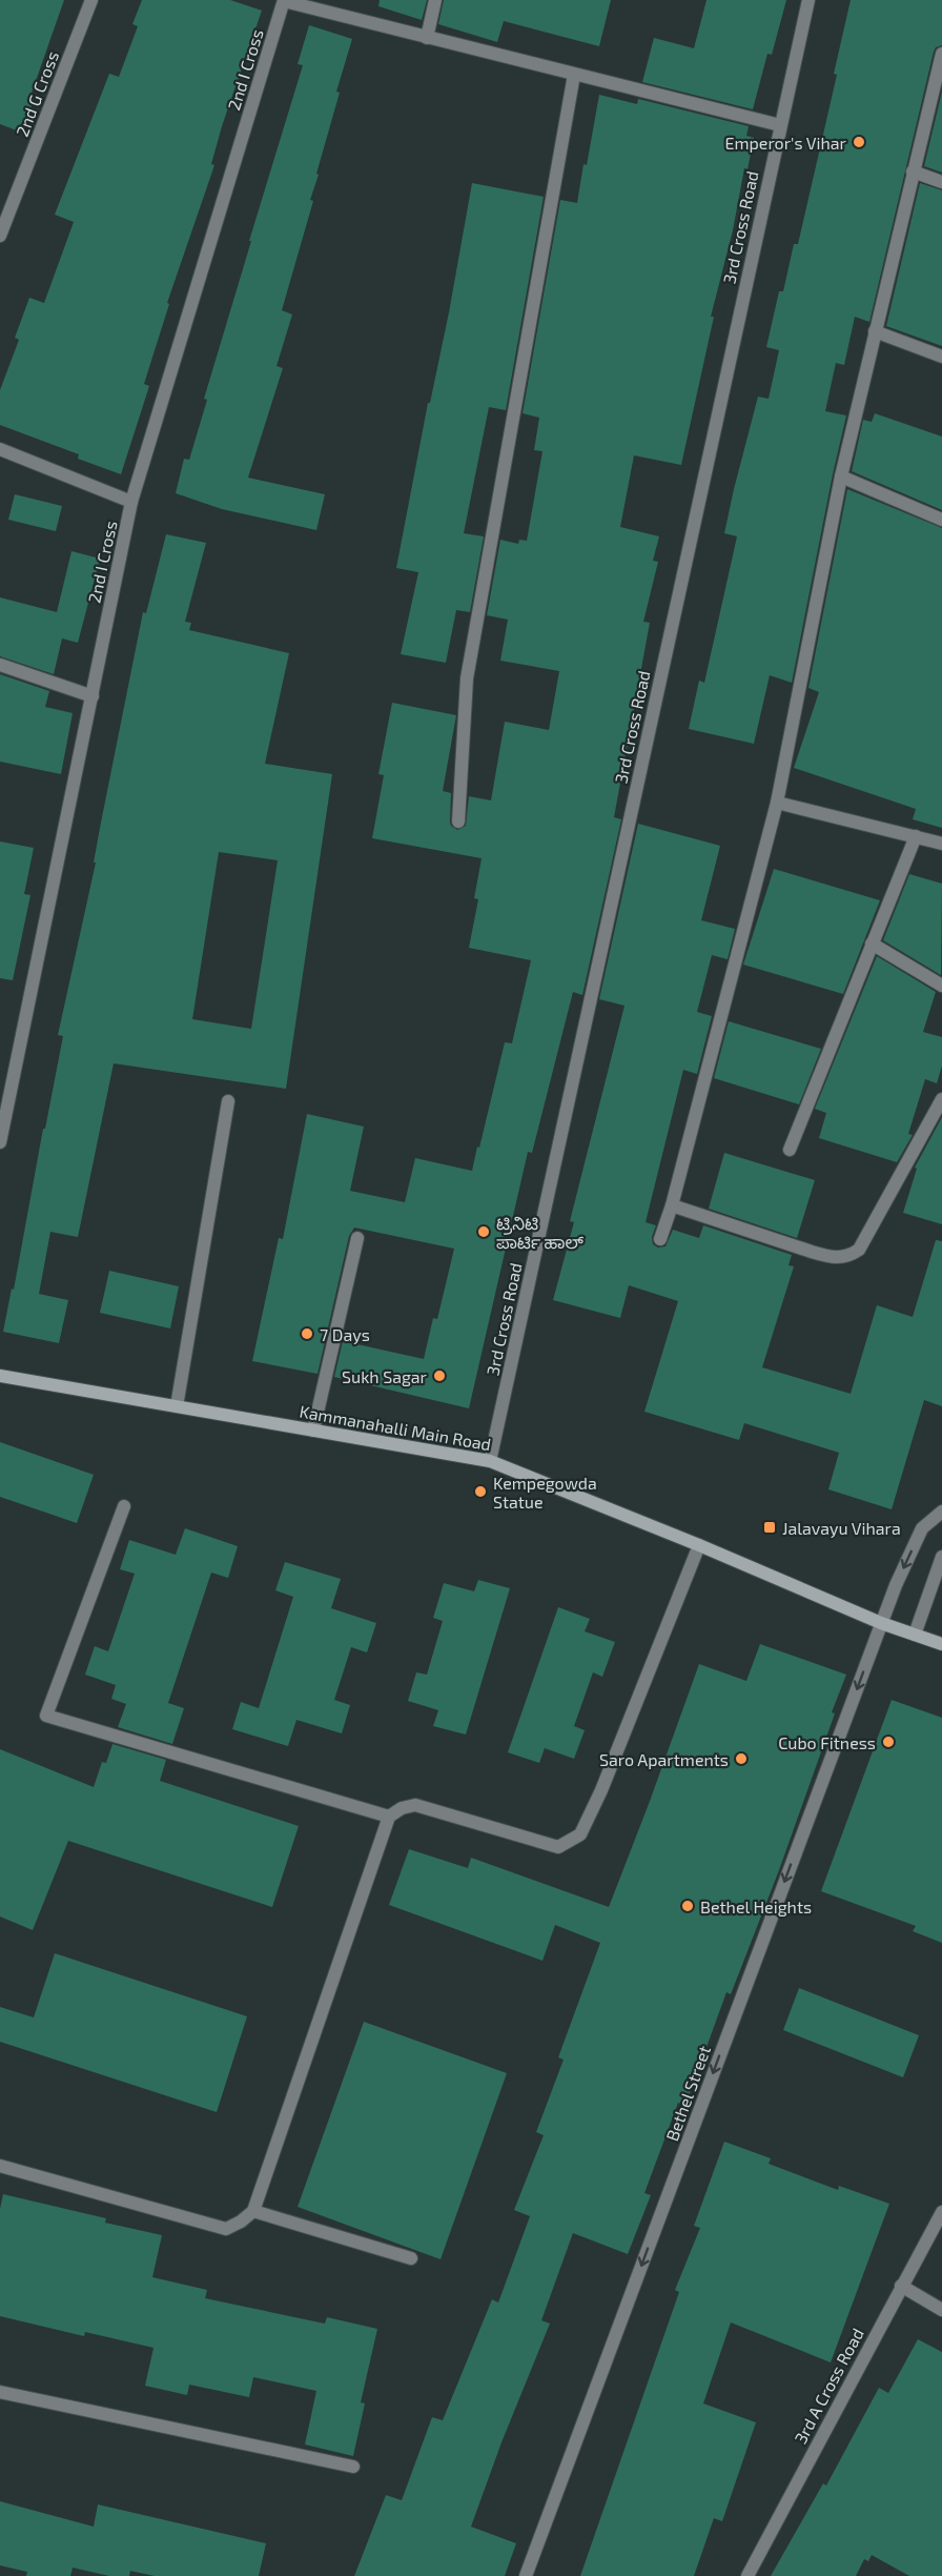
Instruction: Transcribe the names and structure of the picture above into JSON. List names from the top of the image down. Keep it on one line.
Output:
{"streets":{"main road":["Kammanahalli Main Road"],"street":["2nd I Cross","2nd G Cross","3rd Cross Road","Bethel Street","3rd A Cross Road"]},"crossings":[["3rd Cross Road","Kammanahalli Main Road"],["Kammanahalli Main Road","Bethel Street"]],"one_way":["Bethel Street"],"places":{"other":["Emperor's Vihar","ಟ್ರಿನಿಟಿ ಪಾರ್ಟಿ ಹಾಲ್","7 Days","Sukh Sagar","Kempegowda Statue","Cubo Fitness","Saro Apartments","Bethel Heights"],"transit":["Jalavayu Vihara"]}}
